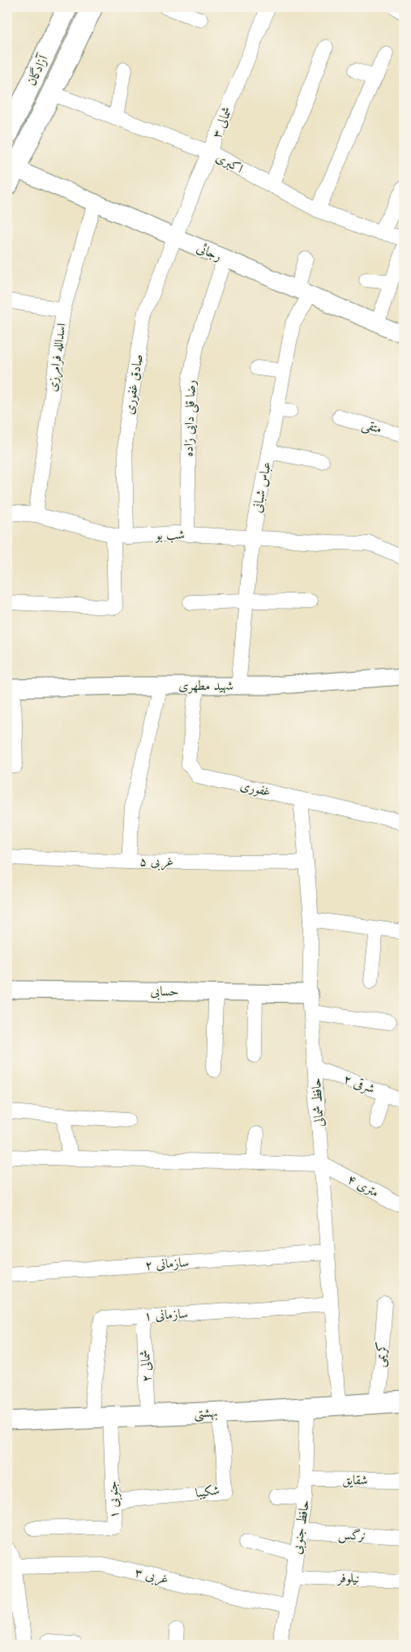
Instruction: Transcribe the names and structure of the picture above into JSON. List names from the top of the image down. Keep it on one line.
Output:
{"streets":{"main road":["آزادگان","بهشتی"],"street":["۳ شمالی","اکبری","رجائی","اسدالله فرامرزی","صادق غفوری","رضا قلی دایی زاده","متقی","عباس شبانی","شب بو","شهید مطهری","غفوری","۵ غربی","حسابی","۲ شرقی","حافظ شمالی","۴ متری","سازمانی ۲","سازمانی ۱","کریمی","شمالی ۲","شقایق","شکیبا","۱ جنوبی","حافظ جنوبی","نرگس","۳ غربی","نیلوفر"]},"crossings":[["۳ شمالی","اکبری"],["۳ شمالی","رجائی"],["۳ شمالی","صادق غفوری"],["رجائی","اسدالله فرامرزی"],["رجائی","صادق غفوری"],["رجائی","رضا قلی دایی زاده"],["رجائی","عباس شبانی"],["اسدالله فرامرزی","شب بو"],["صادق غفوری","شب بو"],["رضا قلی دایی زاده","شب بو"],["عباس شبانی","شب بو"],["عباس شبانی","شهید مطهری"],["شهید مطهری","غفوری"],["غفوری","حافظ شمالی"],["۵ غربی","حافظ شمالی"],["حسابی","حافظ شمالی"],["۲ شرقی","حافظ شمالی"],["حافظ شمالی","۴ متری"],["حافظ شمالی","سازمانی ۲"],["حافظ شمالی","سازمانی ۱"],["حافظ شمالی","بهشتی"],["سازمانی ۱","شمالی ۲"],["سازمانی ۱","بهشتی"],["سازمانی ۱","۱ جنوبی"],["کریمی","بهشتی"],["شمالی ۲","بهشتی"],["بهشتی","شکیبا"],["بهشتی","۱ جنوبی"],["بهشتی","حافظ جنوبی"],["شقایق","حافظ جنوبی"],["شکیبا","۱ جنوبی"],["حافظ جنوبی","نرگس"],["حافظ جنوبی","۳ غربی"],["حافظ جنوبی","نیلوفر"]]}
